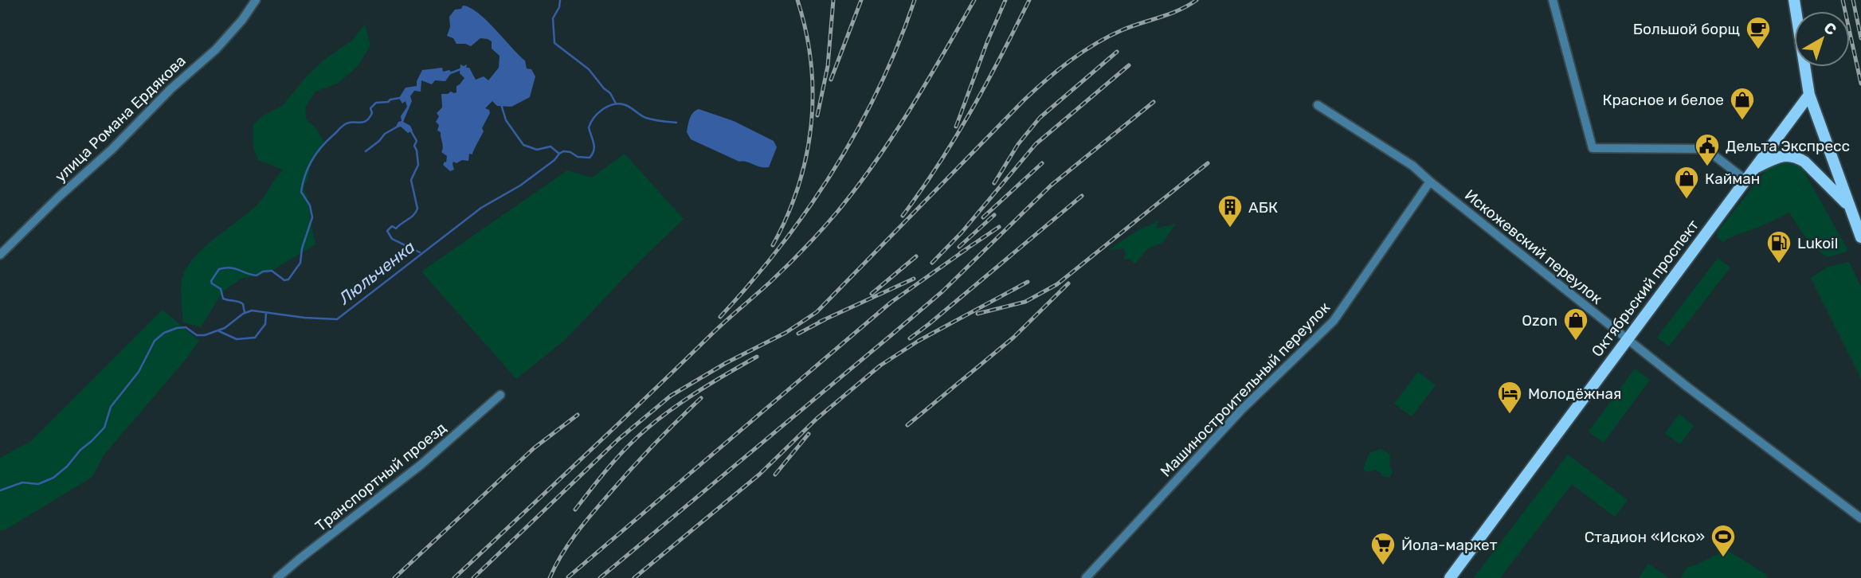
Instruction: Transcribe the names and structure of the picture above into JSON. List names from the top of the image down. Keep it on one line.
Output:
{"streets":{"main road":["Октябрьский проспект"],"street":["улица Романа Ердякова","Искожевский переулок","Машиностроительный переулок","Транспортный проезд"]},"crossings":[["Искожевский переулок","Октябрьский проспект"],["Искожевский переулок","Машиностроительный переулок"]],"water":["Люльченка"],"places":{"cafe":["Большой борщ"],"shop":["Красное и белое","Кайман","Ozon"],"public building":["Дельта Экспресс"],"building":["АБК"],"fuel station":["Lukoil"],"hotel":["Молодёжная"],"sports":["Стадион «Иско»"],"supermarket":["Йола-маркет"]},"north":"top right"}
